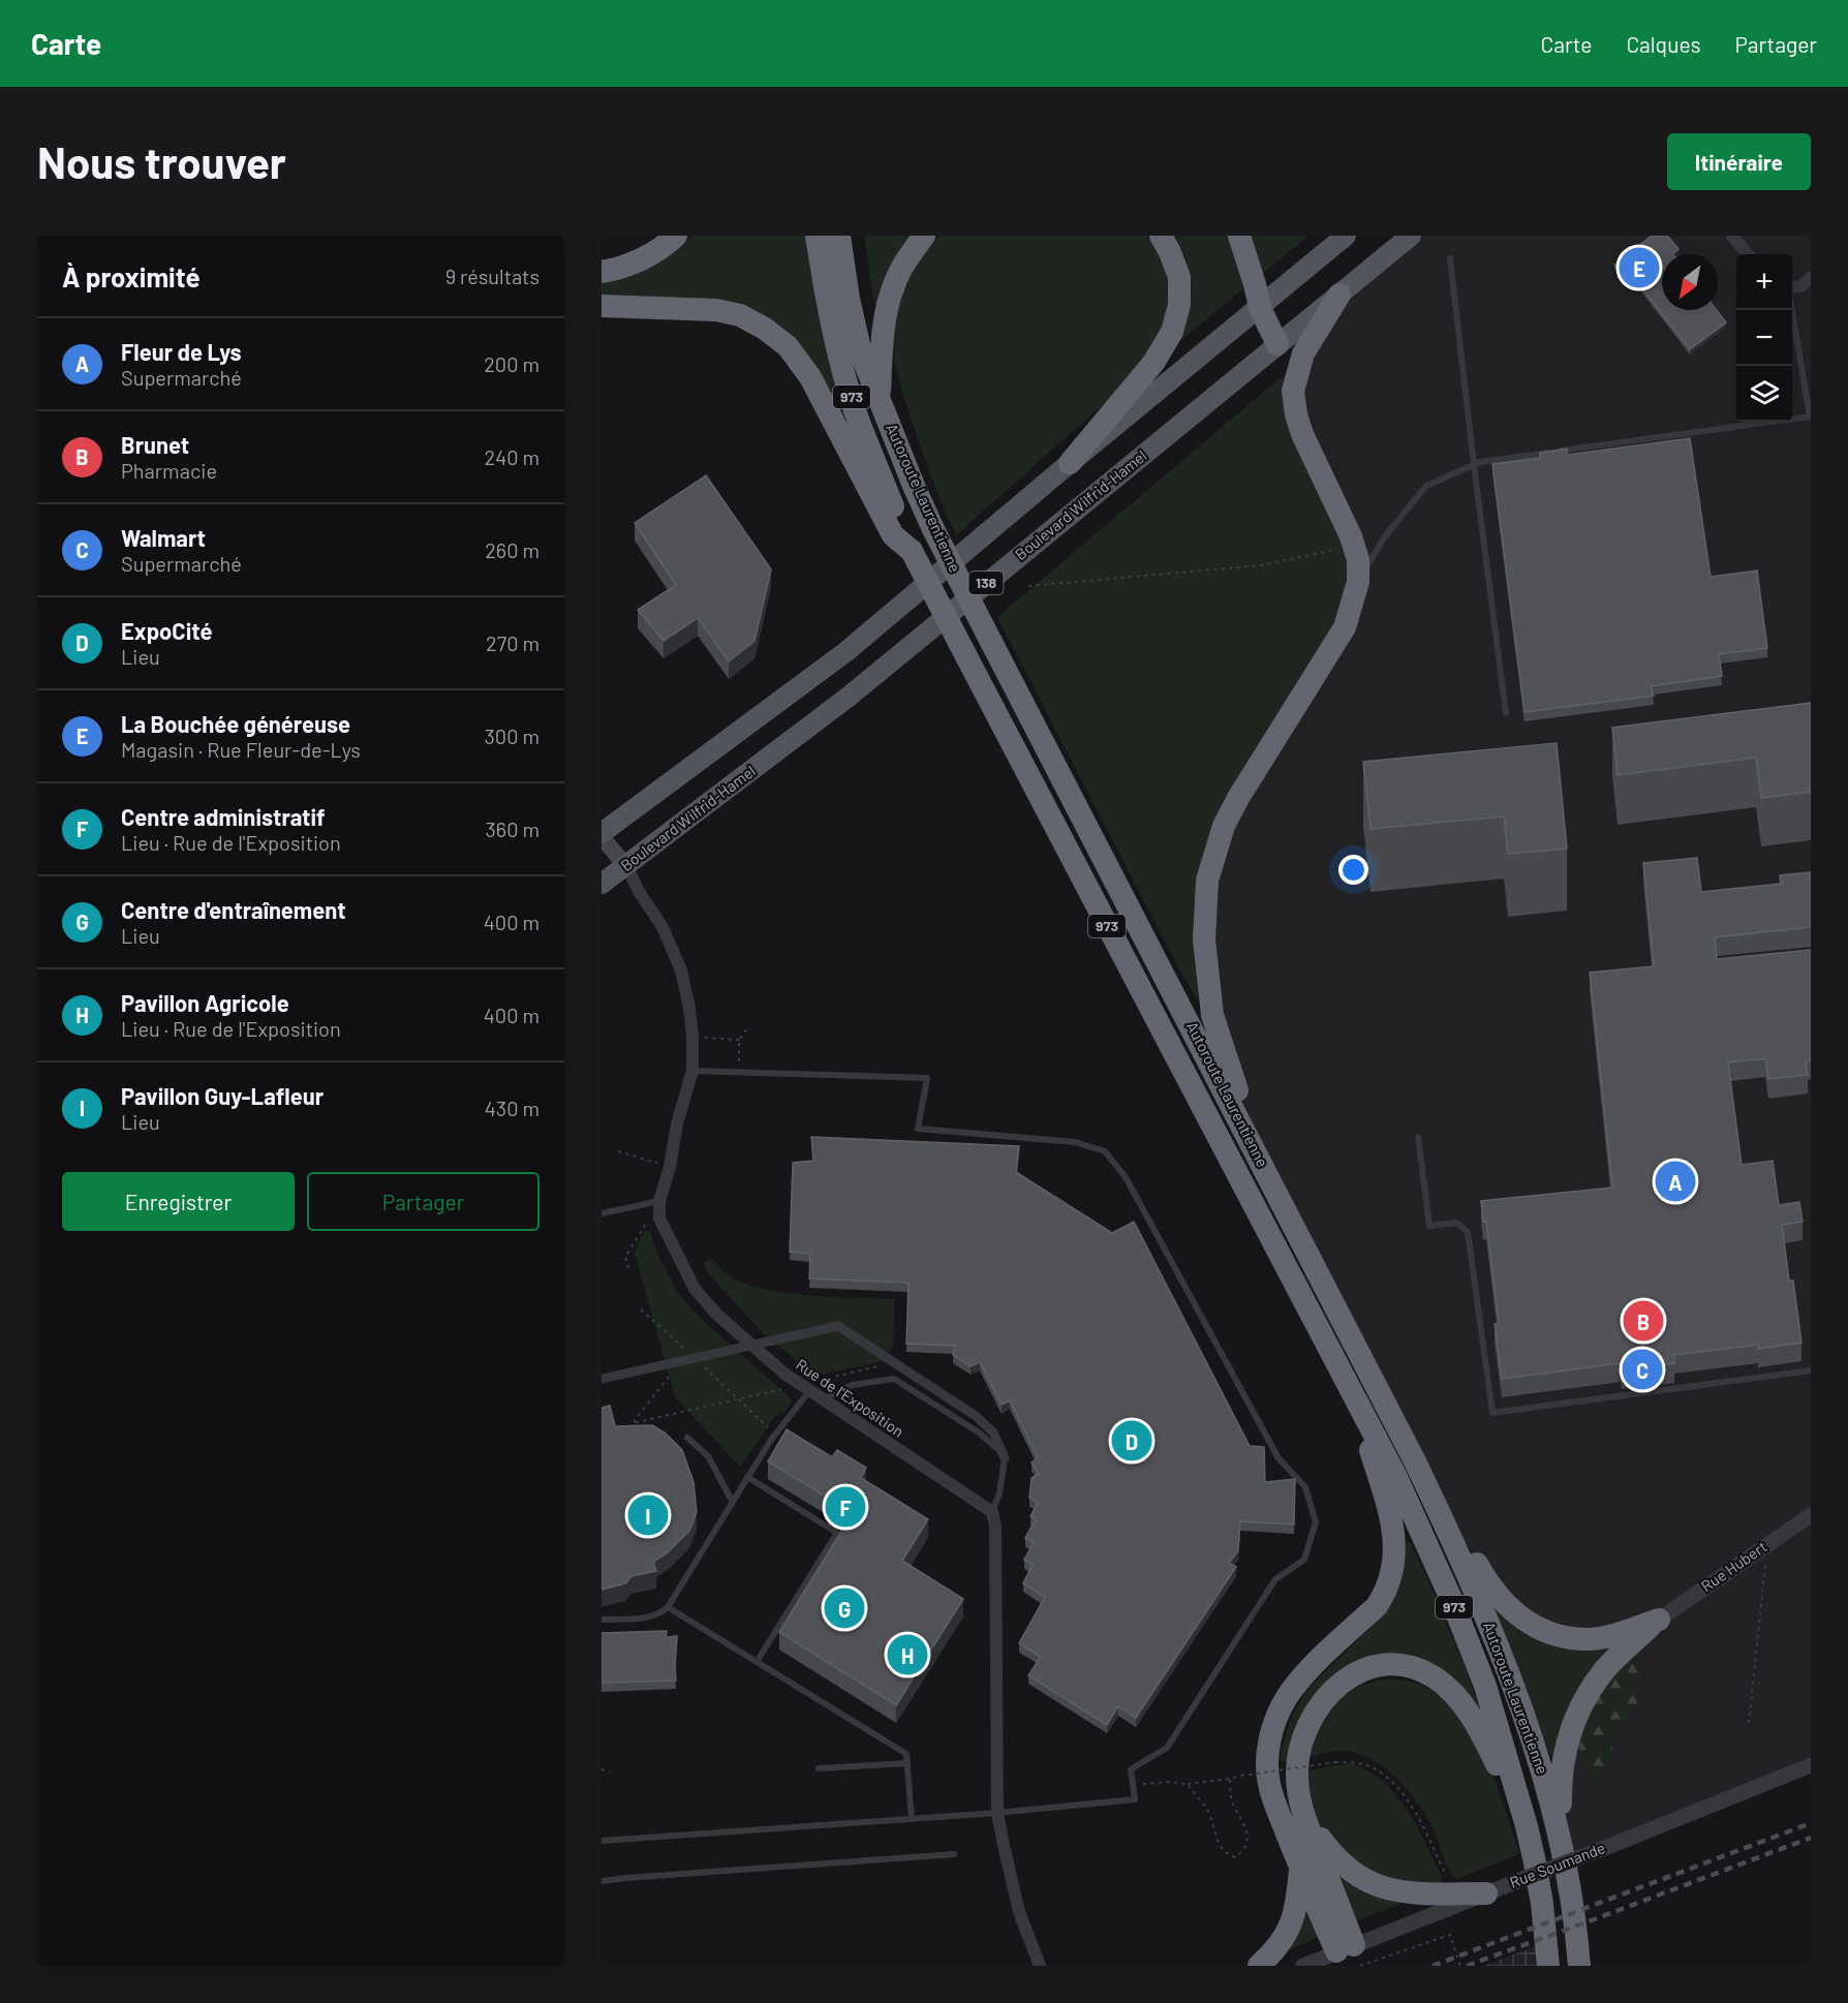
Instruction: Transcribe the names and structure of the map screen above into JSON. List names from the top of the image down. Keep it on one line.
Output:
{"streets":{"highway":["973","Autoroute Laurentienne"],"main road":["Boulevard Wilfrid-Hamel","138"],"street":["Rue de l'Exposition","Rue Hubert","Rue Soumande"]},"crossings":[["Boulevard Wilfrid-Hamel","Rue de l'Exposition"]],"north":"bottom left","page":{"header":"Carte","nav":["Carte","Calques","Partager"],"buttons":["Itinéraire",["Enregistrer","Partager"]],"title":"Nous trouver","heading":["À proximité","9 résultats"],"pins":["E","A","B","C","D","F","I","G","H"],"map_buttons":["+","−"],"list":[{"mark":"A","name":"Fleur de Lys","note":"Supermarché","value":"200 m"},{"mark":"B","name":"Brunet","note":"Pharmacie","value":"240 m"},{"mark":"C","name":"Walmart","note":"Supermarché","value":"260 m"},{"mark":"D","name":"ExpoCité","note":"Lieu","value":"270 m"},{"mark":"E","name":"La Bouchée généreuse","note":"Magasin · Rue Fleur-de-Lys","value":"300 m"},{"mark":"F","name":"Centre administratif","note":"Lieu · Rue de l'Exposition","value":"360 m"},{"mark":"G","name":"Centre d'entraînement","note":"Lieu","value":"400 m"},{"mark":"H","name":"Pavillon Agricole","note":"Lieu · Rue de l'Exposition","value":"400 m"},{"mark":"I","name":"Pavillon Guy-Lafleur","note":"Lieu","value":"430 m"}]}}
